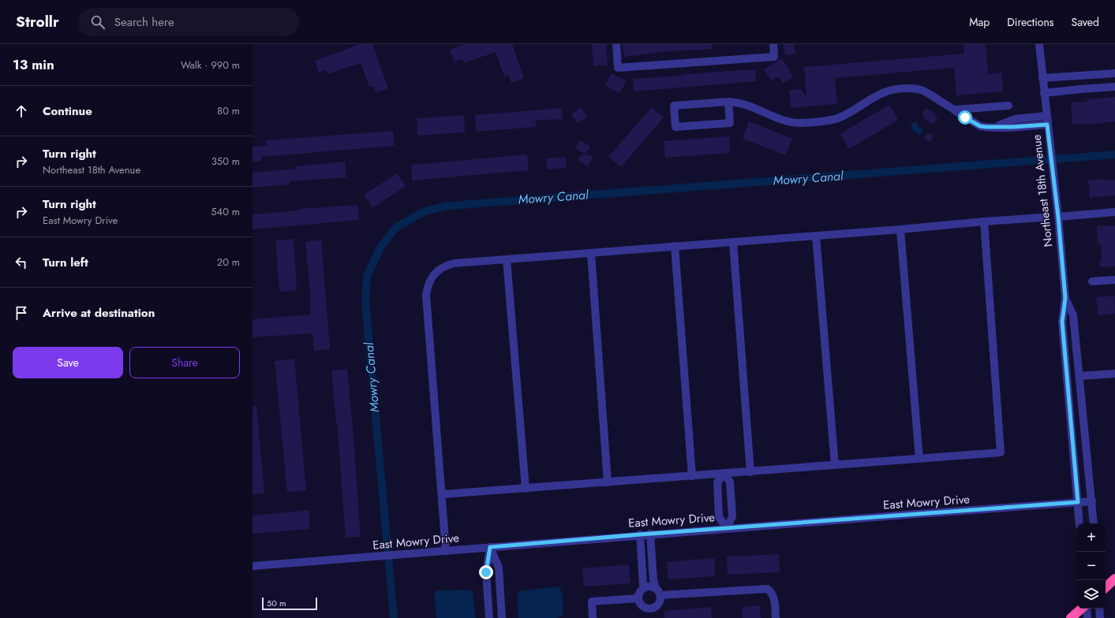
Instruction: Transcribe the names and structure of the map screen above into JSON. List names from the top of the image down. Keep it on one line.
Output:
{"streets":{"street":["Northeast 18th Avenue","East Mowry Drive"]},"crossings":[["Northeast 18th Avenue","East Mowry Drive"]],"water":["Mowry Canal"],"scale_bar":"50 m","page":{"header":"Strollr","search":"Search here","nav":["Map","Directions","Saved"],"heading":["13 min","Walk · 990 m"],"list":[["Continue","80 m"],["Turn right","Northeast 18th Avenue","350 m"],["Turn right","East Mowry Drive","540 m"],["Turn left","20 m"],"Arrive at destination"],"buttons":["Save","Share"],"map_buttons":["+","−"],"scale":"50 m"}}
